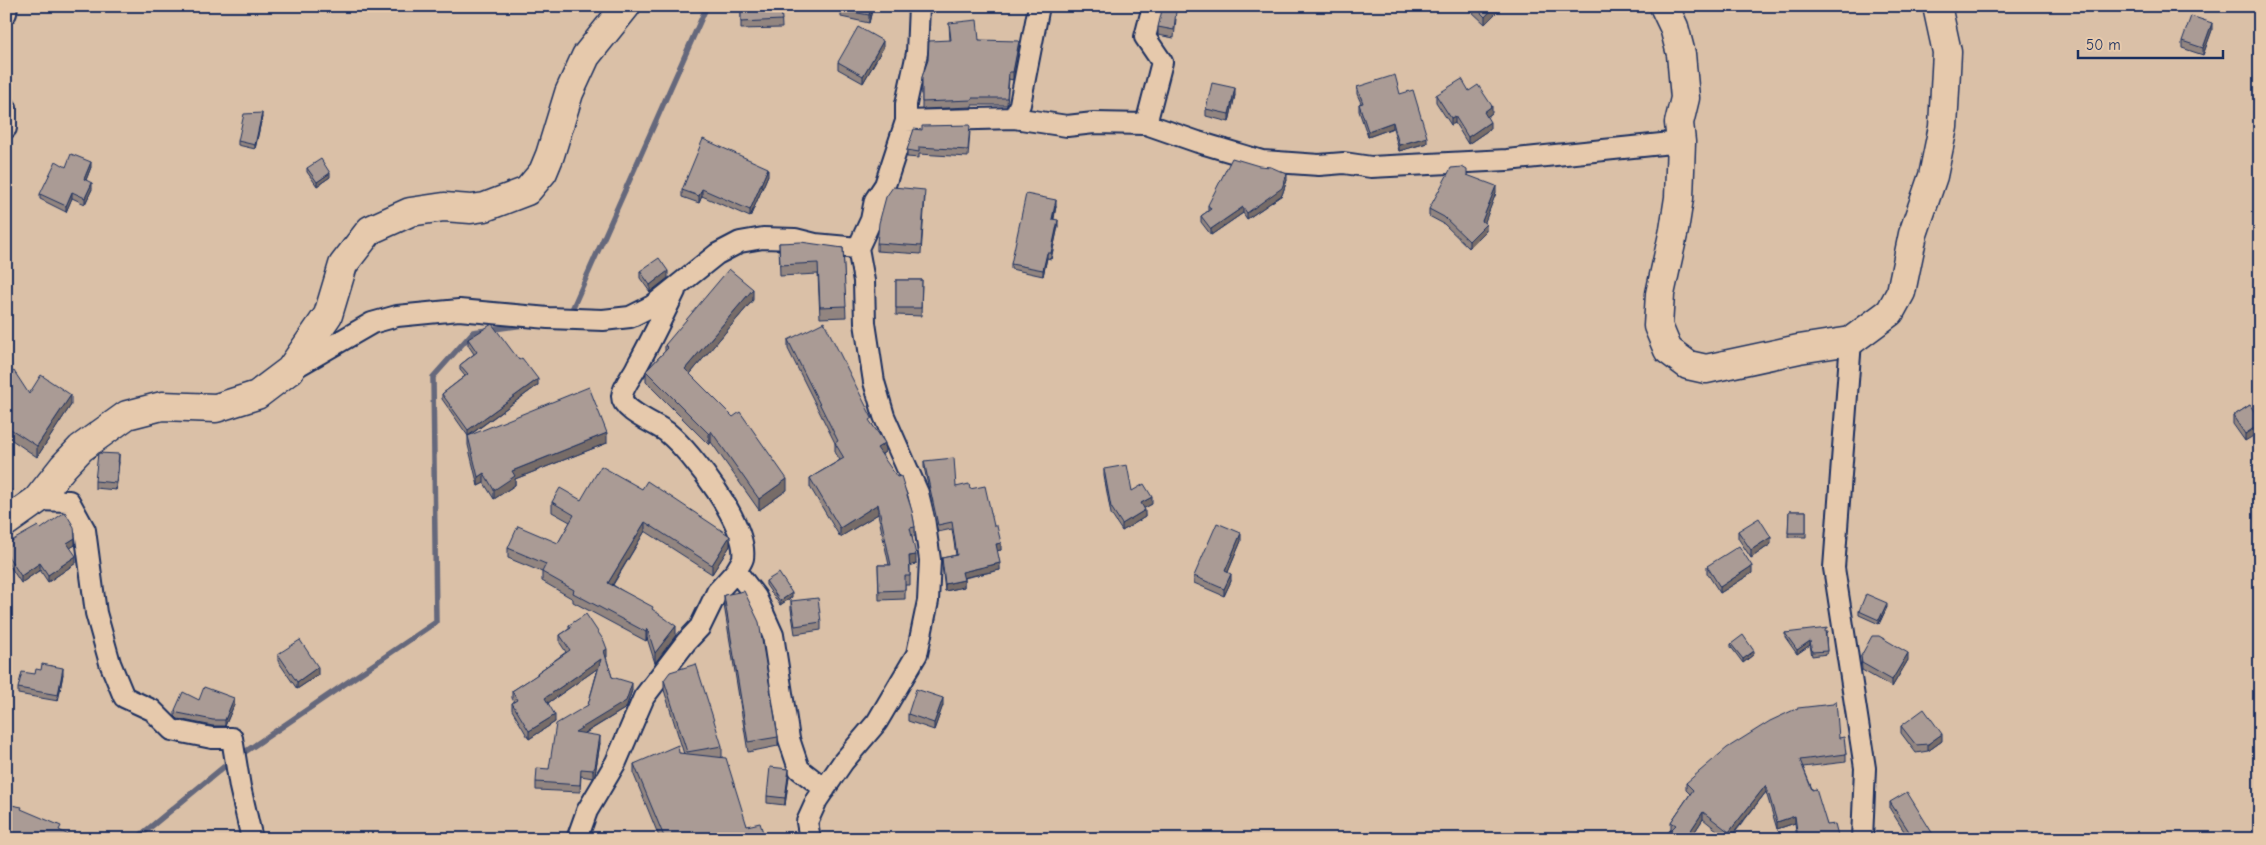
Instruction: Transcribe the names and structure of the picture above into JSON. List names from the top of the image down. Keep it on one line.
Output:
{"scale_bar":"50 m"}
